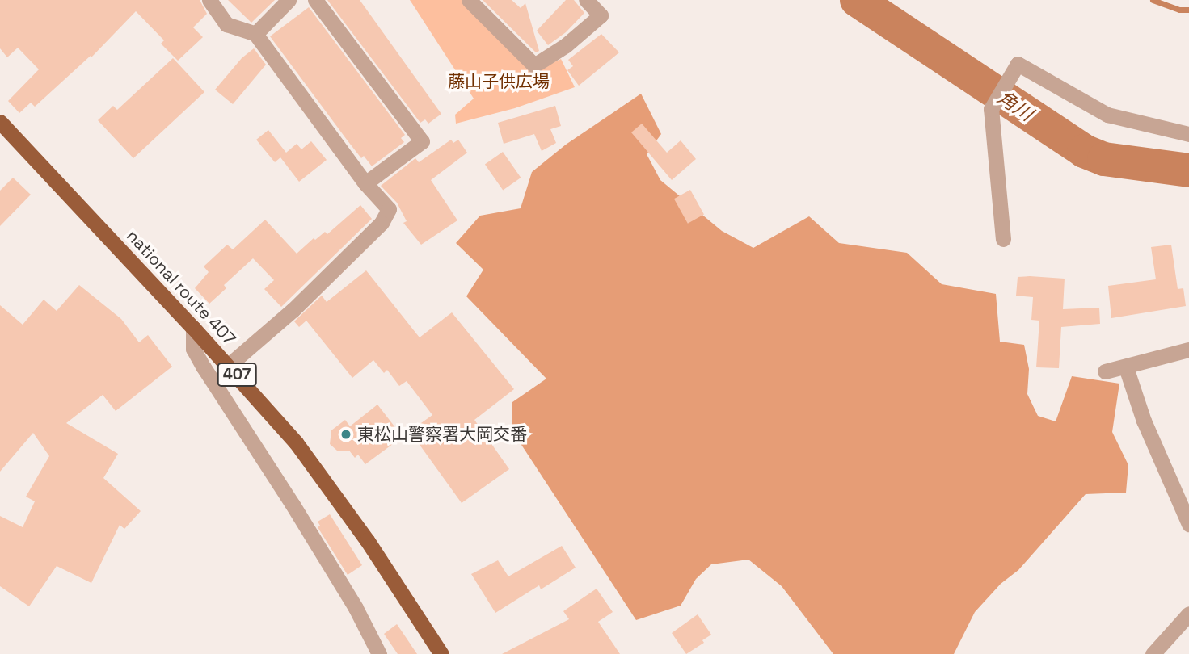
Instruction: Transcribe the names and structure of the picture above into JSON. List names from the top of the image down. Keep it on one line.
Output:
{"streets":{"highway":["national route 407","407"]},"water":["角川"],"parks":["藤山子供広場"],"places":["東松山警察署大岡交番"]}
